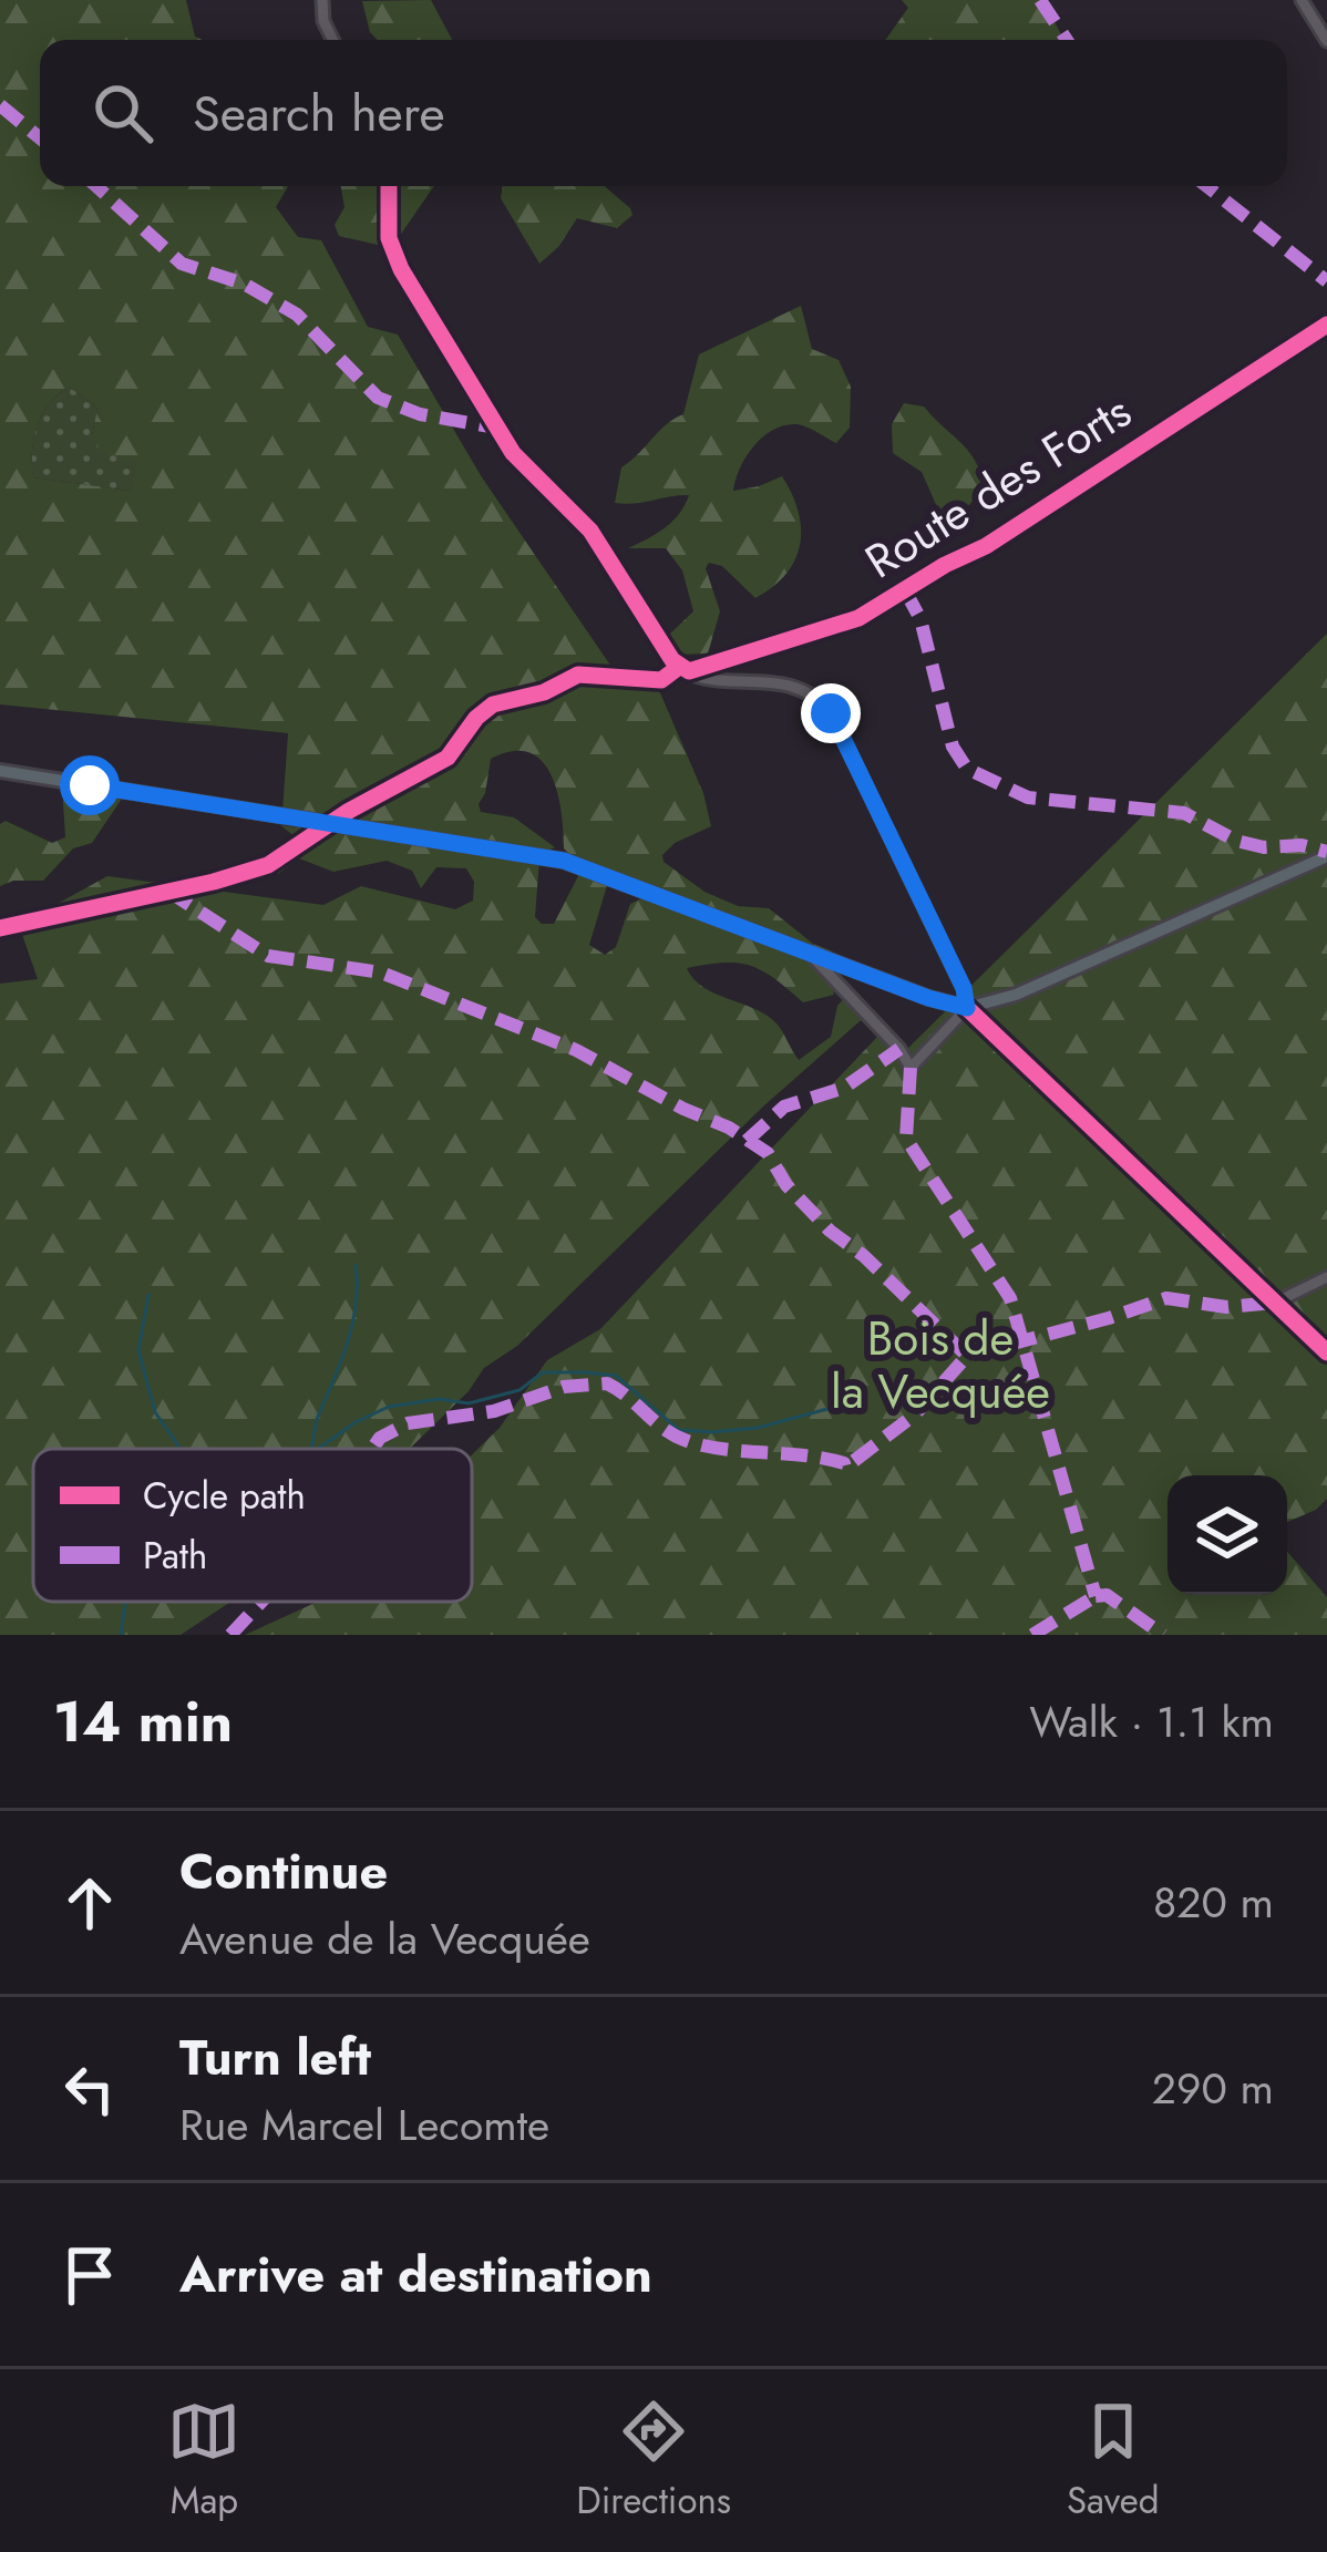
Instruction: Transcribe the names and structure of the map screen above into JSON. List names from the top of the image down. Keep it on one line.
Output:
{"streets":{"street":["Route des Forts"]},"parks":["Bois de la Vecquée"],"legend":["Cycle path","Path"],"page":{"search":"Search here","heading":["14 min","Walk · 1.1 km"],"list":[["Continue","Avenue de la Vecquée","820 m"],["Turn left","Rue Marcel Lecomte","290 m"],"Arrive at destination"],"nav":["Map","Directions","Saved"]}}
